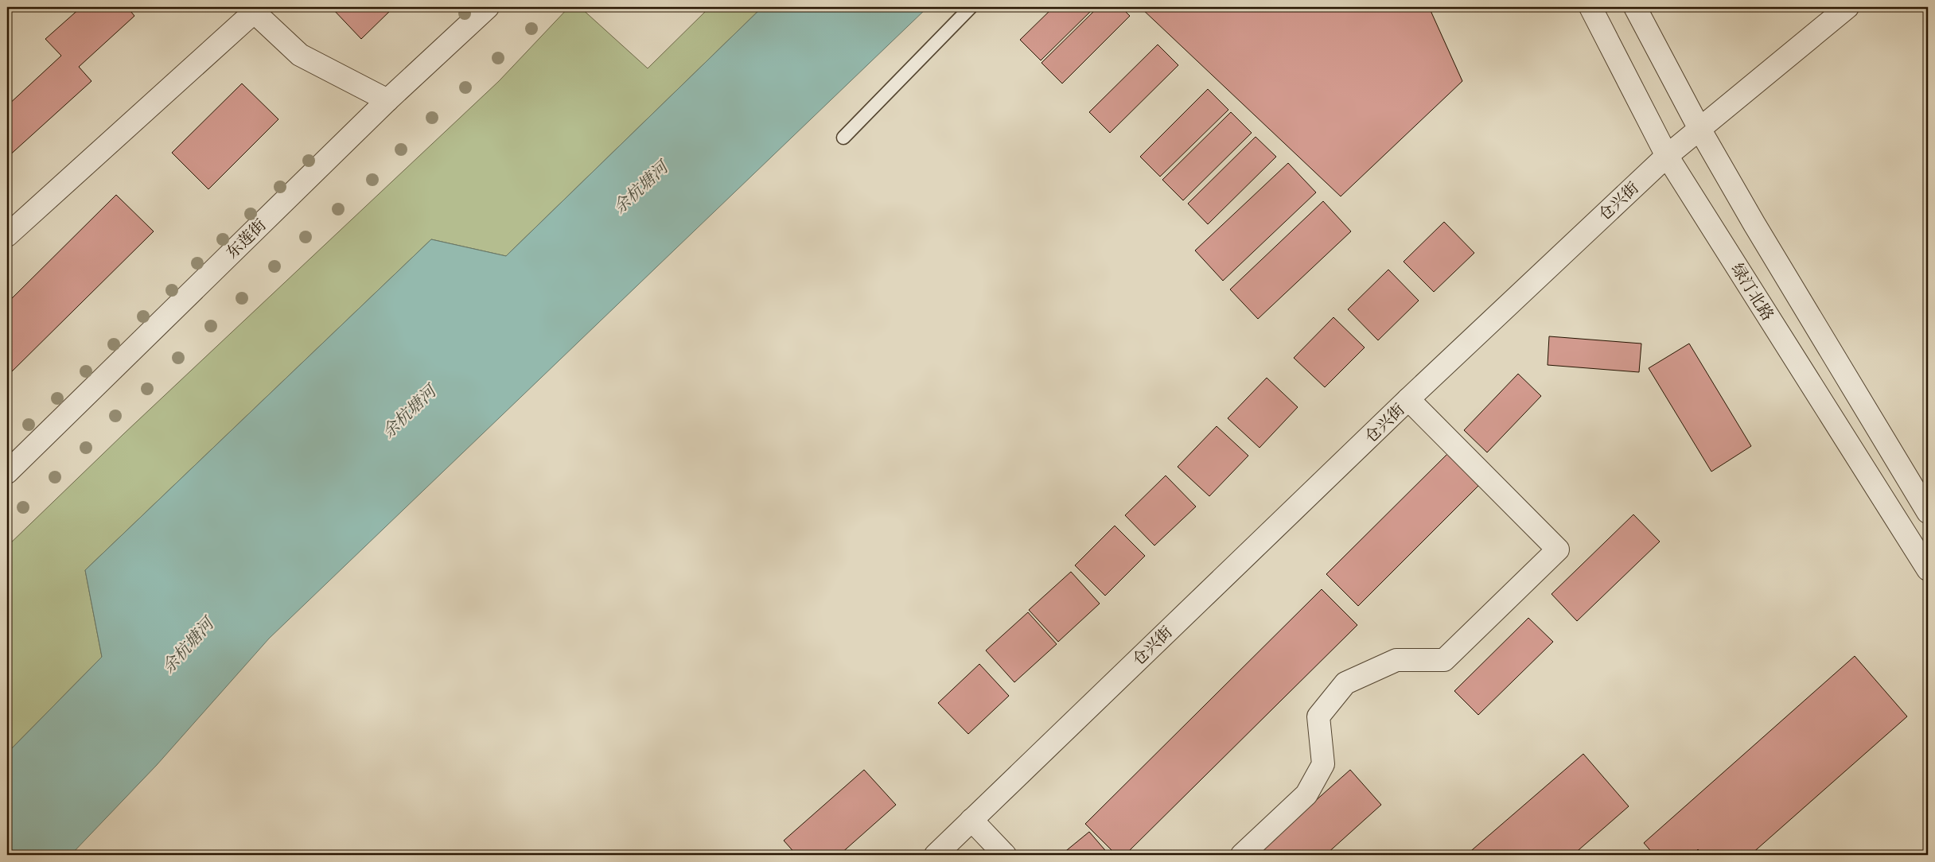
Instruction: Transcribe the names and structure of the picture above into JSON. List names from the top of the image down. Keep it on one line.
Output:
{"streets":{"street":["仓兴街","东莲街","绿汀北路"]},"crossings":[["仓兴街","绿汀北路"]],"water":["余杭塘河"]}
